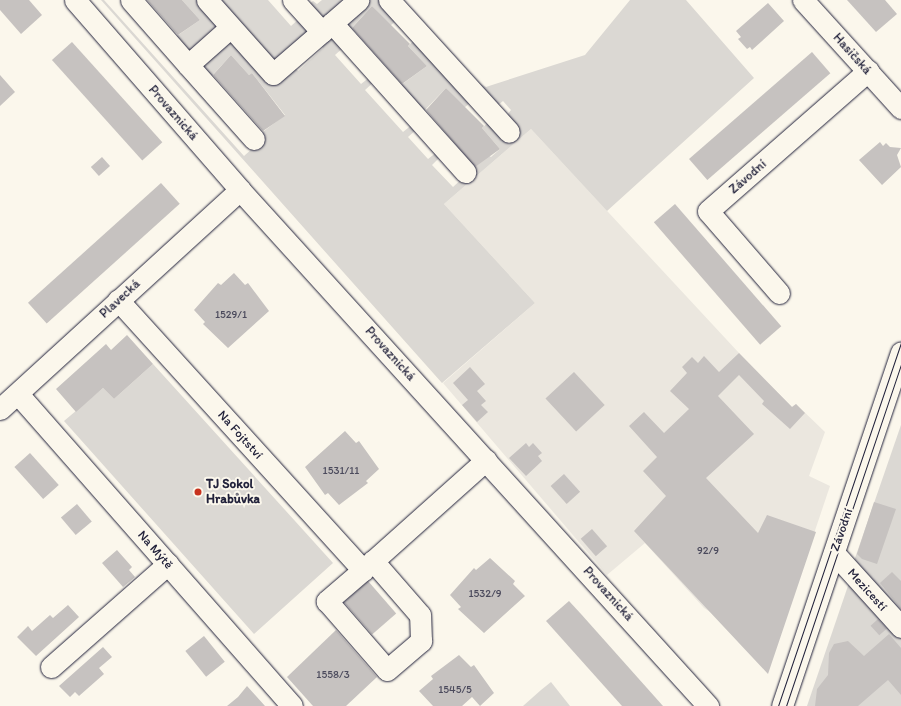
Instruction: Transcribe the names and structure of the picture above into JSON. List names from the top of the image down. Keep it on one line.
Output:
{"streets":{"street":["Hasičská","Provaznická","Závodní","Plavecká","Na Fojtství","Na Mýtě","Mezicestí"]},"crossings":[["Hasičská","Závodní"],["Provaznická","Plavecká"],["Závodní","Mezicestí"],["Plavecká","Na Fojtství"],["Plavecká","Na Mýtě"]],"places":["TJ Sokol Hrabůvka"],"house_numbers":["1529/1","1531/11","92/9","1532/9","1558/3","1545/5"]}
